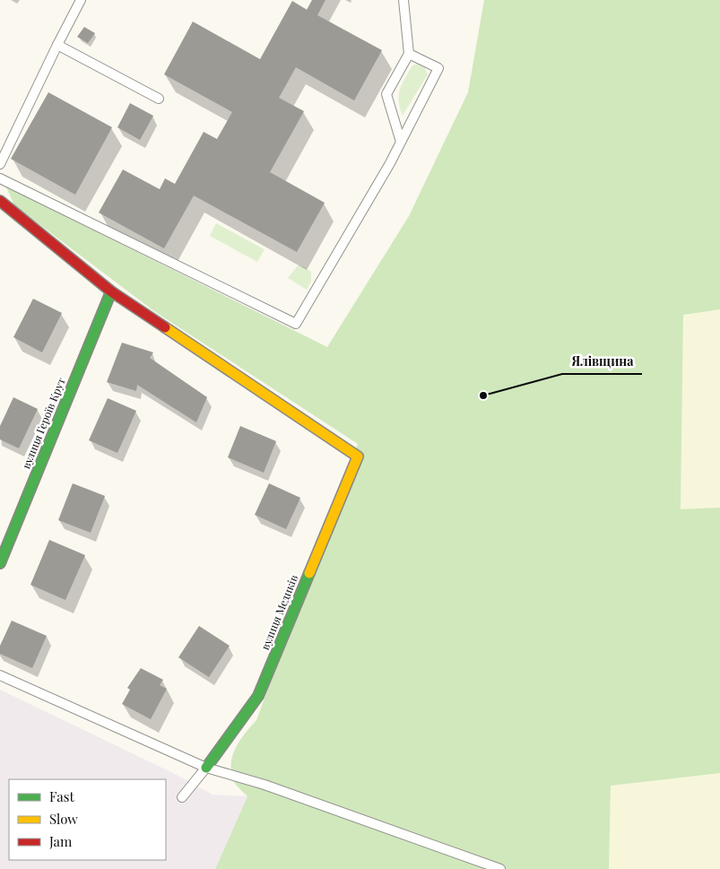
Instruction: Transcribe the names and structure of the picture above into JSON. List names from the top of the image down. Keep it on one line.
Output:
{"streets":{"street":["вулиця Героїв Крут","вулиця Медиків"]},"crossings":[["вулиця Героїв Крут","вулиця Медиків"]],"places":["Ялівщина"],"legend":["Fast","Slow","Jam"]}
